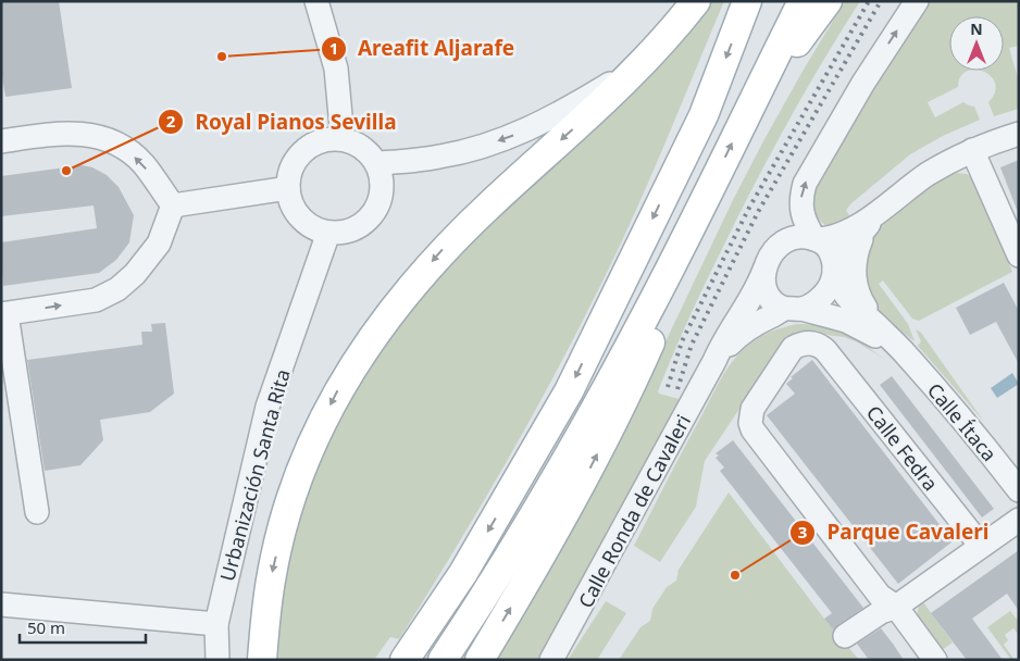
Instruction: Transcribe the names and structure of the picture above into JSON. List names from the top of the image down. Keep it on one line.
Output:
{"streets":{"street":["Calle Ítaca","Calle Fedra","Urbanización Santa Rita","Calle Ronda de Cavaleri"]},"crossings":[["Calle Ítaca","Calle Ronda de Cavaleri"]],"places":["Areafit Aljarafe","Royal Pianos Sevilla","Parque Cavaleri"],"scale_bar":"50 m","north":"top"}
